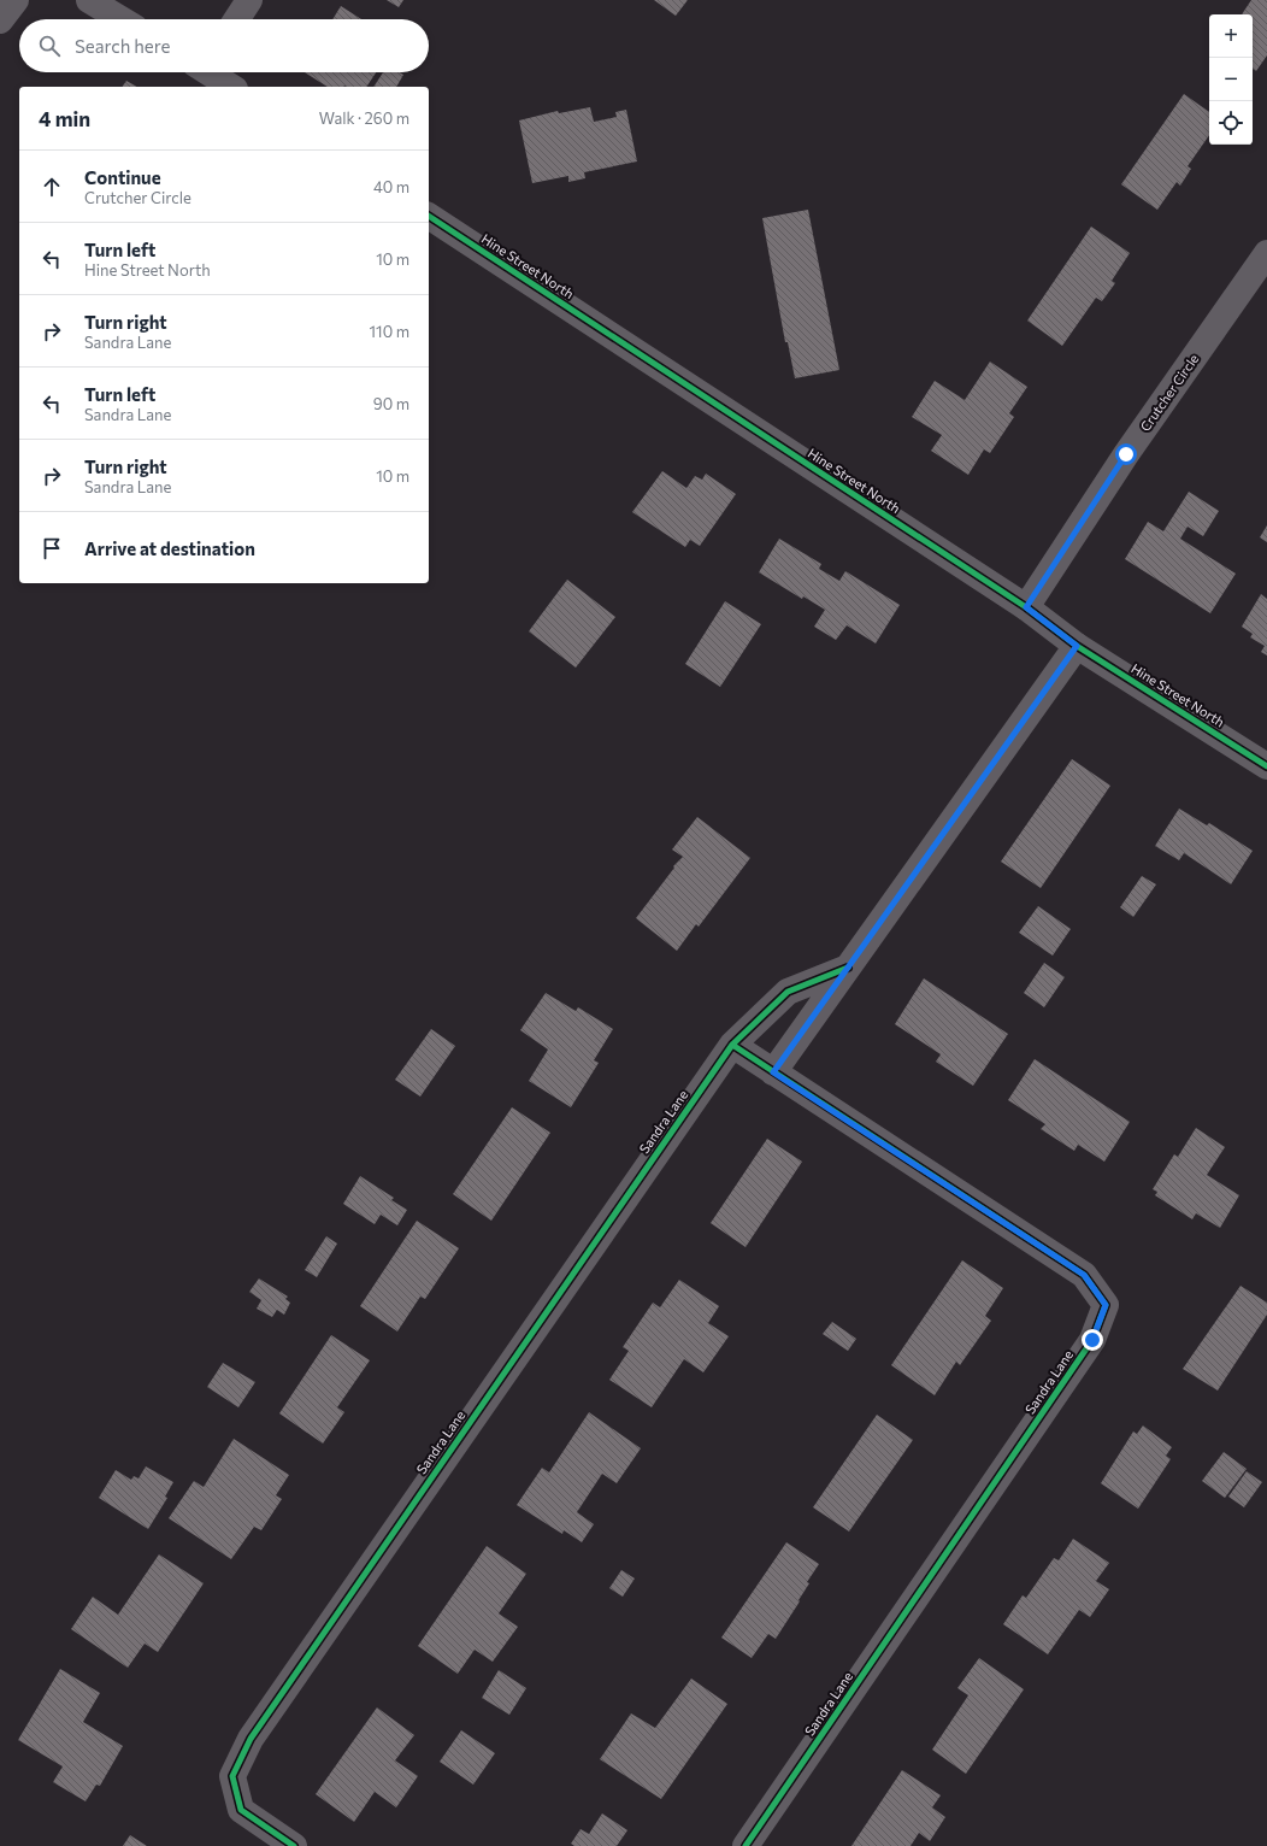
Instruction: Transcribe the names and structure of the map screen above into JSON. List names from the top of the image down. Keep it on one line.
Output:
{"streets":{"street":["Hine Street North","Crutcher Circle","Sandra Lane"]},"crossings":[["Hine Street North","Crutcher Circle"]],"page":{"map_buttons":["+","−"],"search":"Search here","heading":["4 min","Walk · 260 m"],"list":[["Continue","Crutcher Circle","40 m"],["Turn left","Hine Street North","10 m"],["Turn right","Sandra Lane","110 m"],["Turn left","Sandra Lane","90 m"],["Turn right","Sandra Lane","10 m"],"Arrive at destination"]}}
